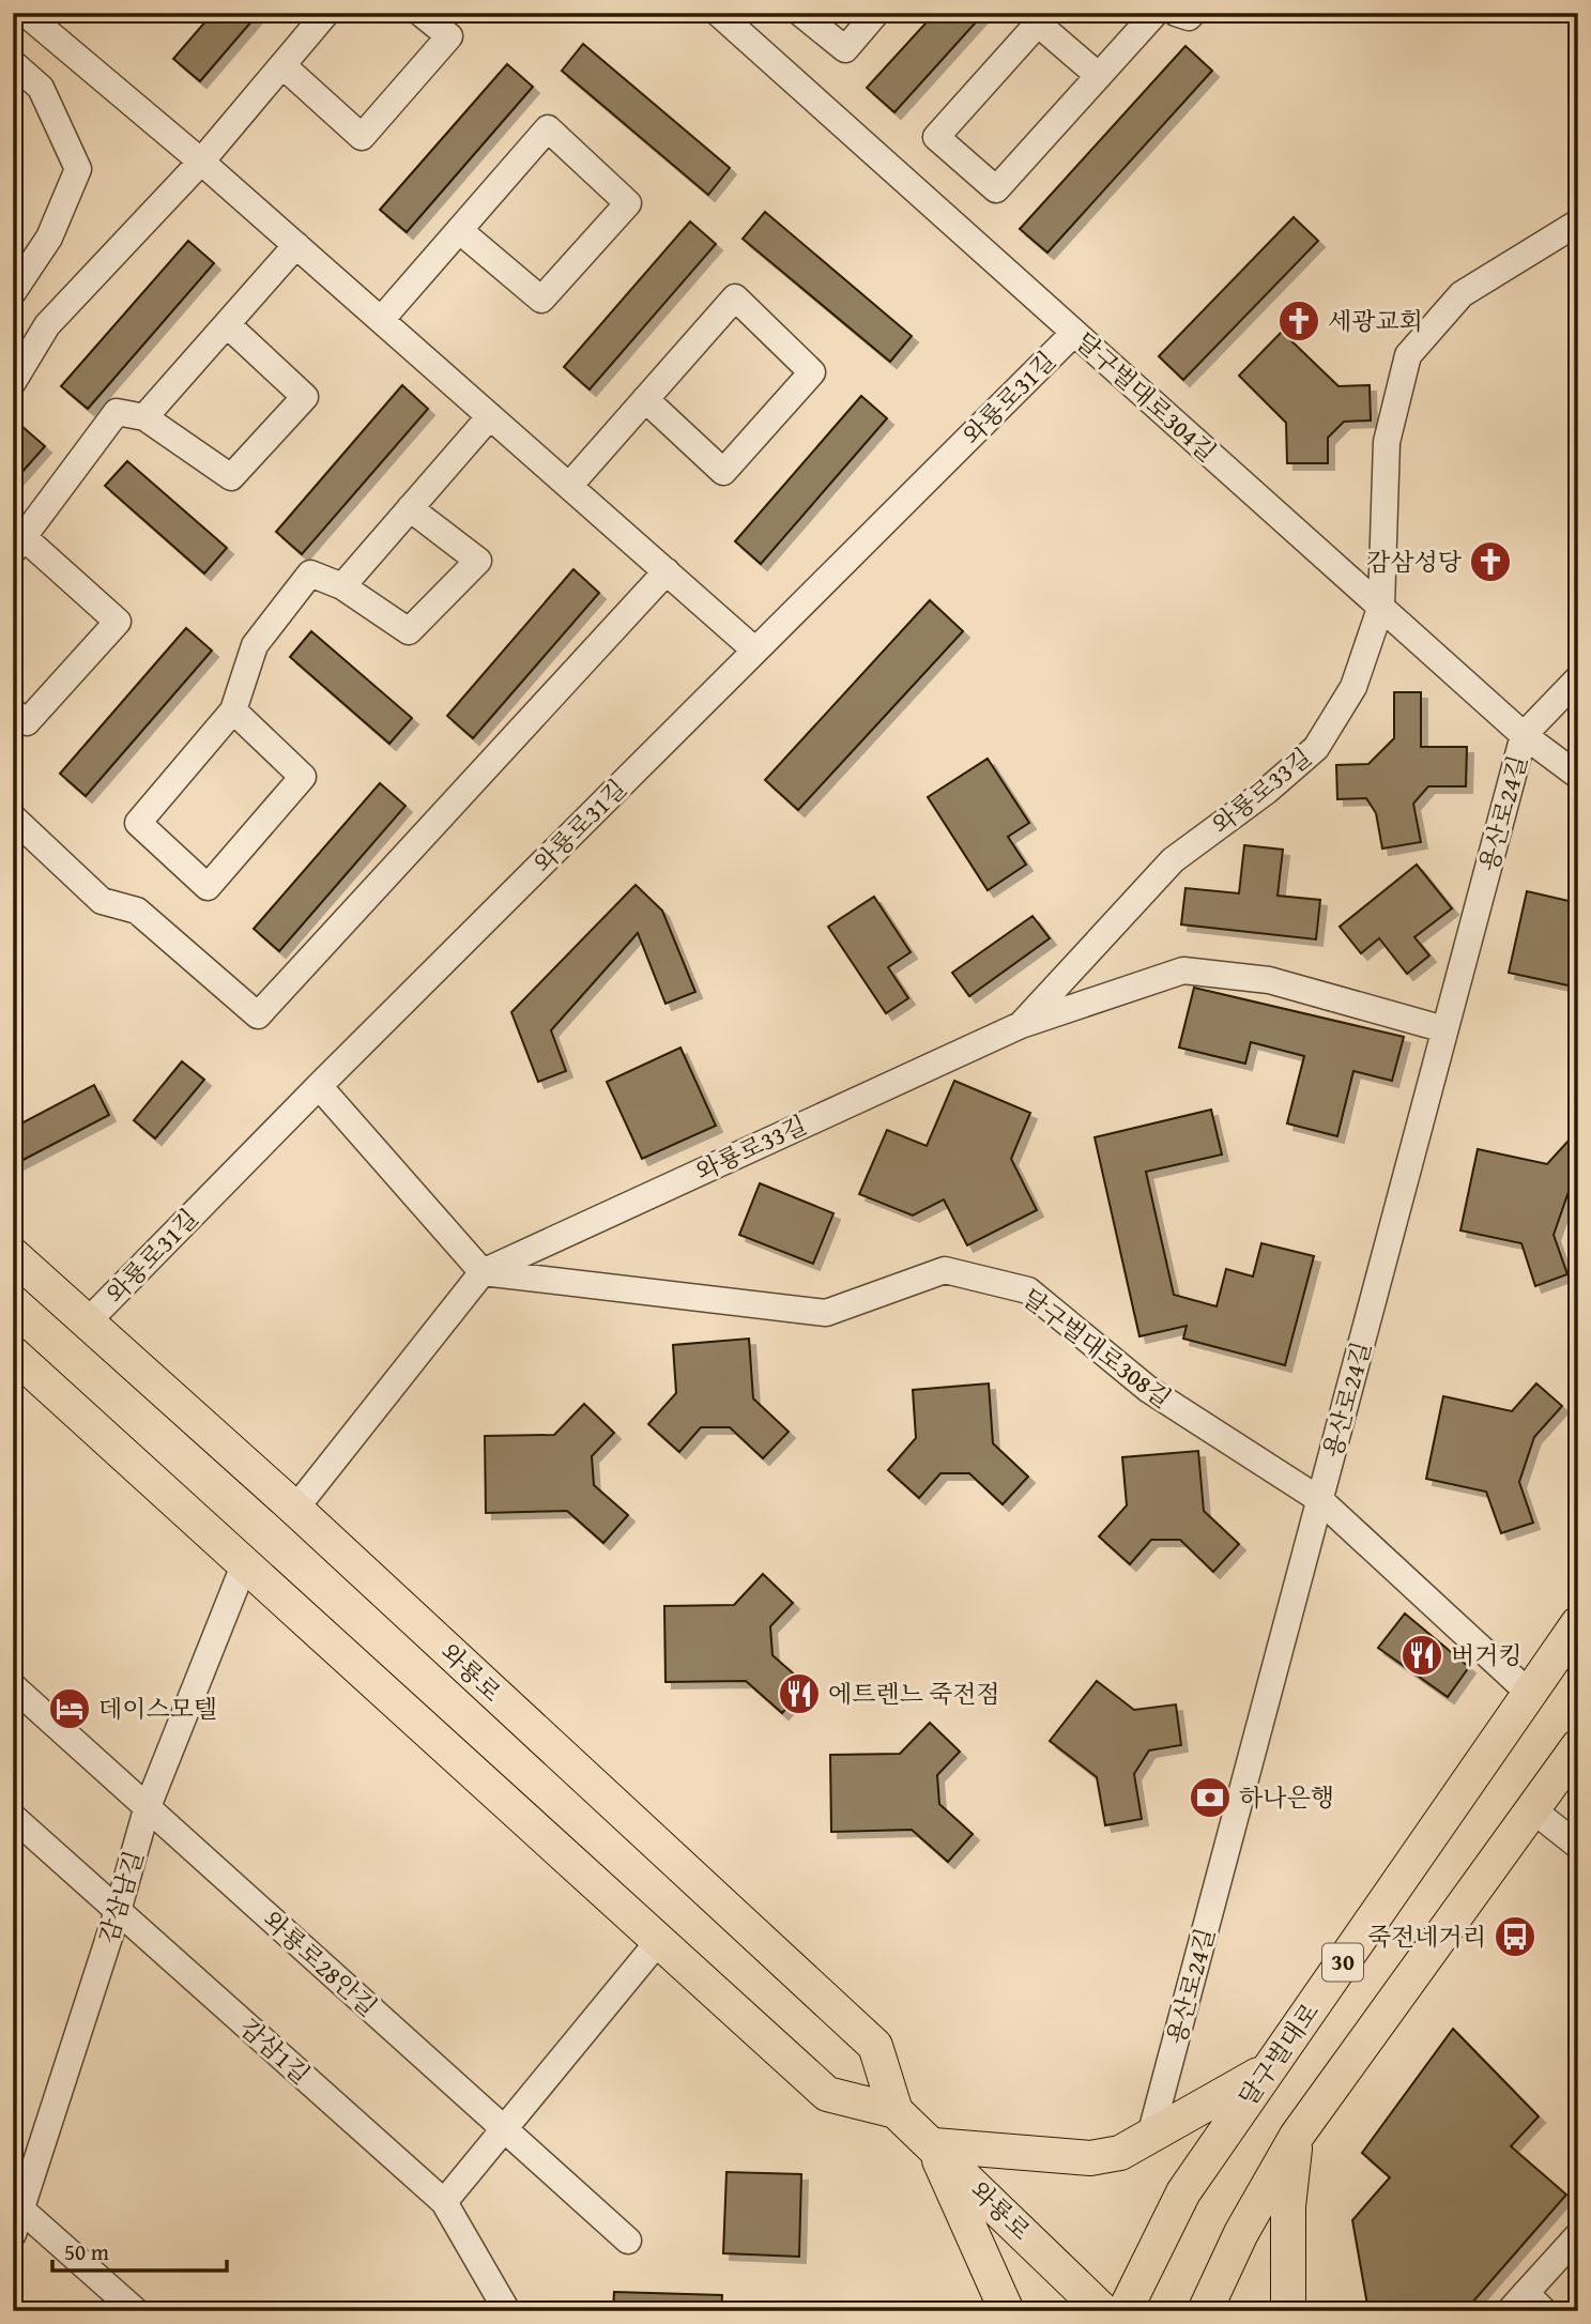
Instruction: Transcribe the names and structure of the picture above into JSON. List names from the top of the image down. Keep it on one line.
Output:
{"streets":{"main road":["와룡로","30","달구벌대로"],"street":["달구벌대로304길","와룡로31길","와룡로33길","용산로24길","달구벌대로308길","감삼남길","와룡로28안길","감삼1길"]},"crossings":[["달구벌대로304길","와룡로31길"],["달구벌대로304길","와룡로33길"],["달구벌대로304길","용산로24길"],["와룡로31길","와룡로"],["와룡로33길","용산로24길"],["와룡로33길","달구벌대로308길"],["와룡로33길","와룡로"],["용산로24길","달구벌대로308길"],["달구벌대로308길","달구벌대로"],["와룡로","감삼남길"],["감삼남길","와룡로28안길"],["감삼남길","감삼1길"]],"places":{"church":["세광교회","감삼성당"],"restaurant":["버거킹","에트렌느 죽전점"],"hotel":["데이스모텔"],"bank":["하나은행"],"bus stop":["죽전네거리"]},"scale_bar":"50 m"}
